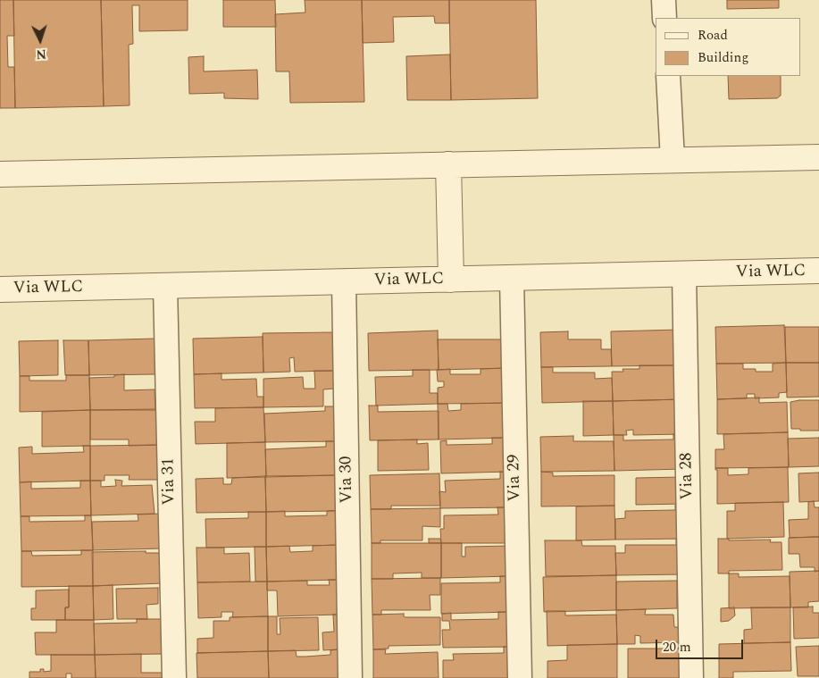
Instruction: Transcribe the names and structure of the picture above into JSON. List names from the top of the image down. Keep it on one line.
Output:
{"streets":{"street":["Via WLC","Via 28","Via 29","Via 30","Via 31"]},"crossings":[["Via WLC","Via 28"],["Via WLC","Via 29"],["Via WLC","Via 30"],["Via WLC","Via 31"]],"legend":["Road","Building"],"scale_bar":"20 m","north":"bottom"}
